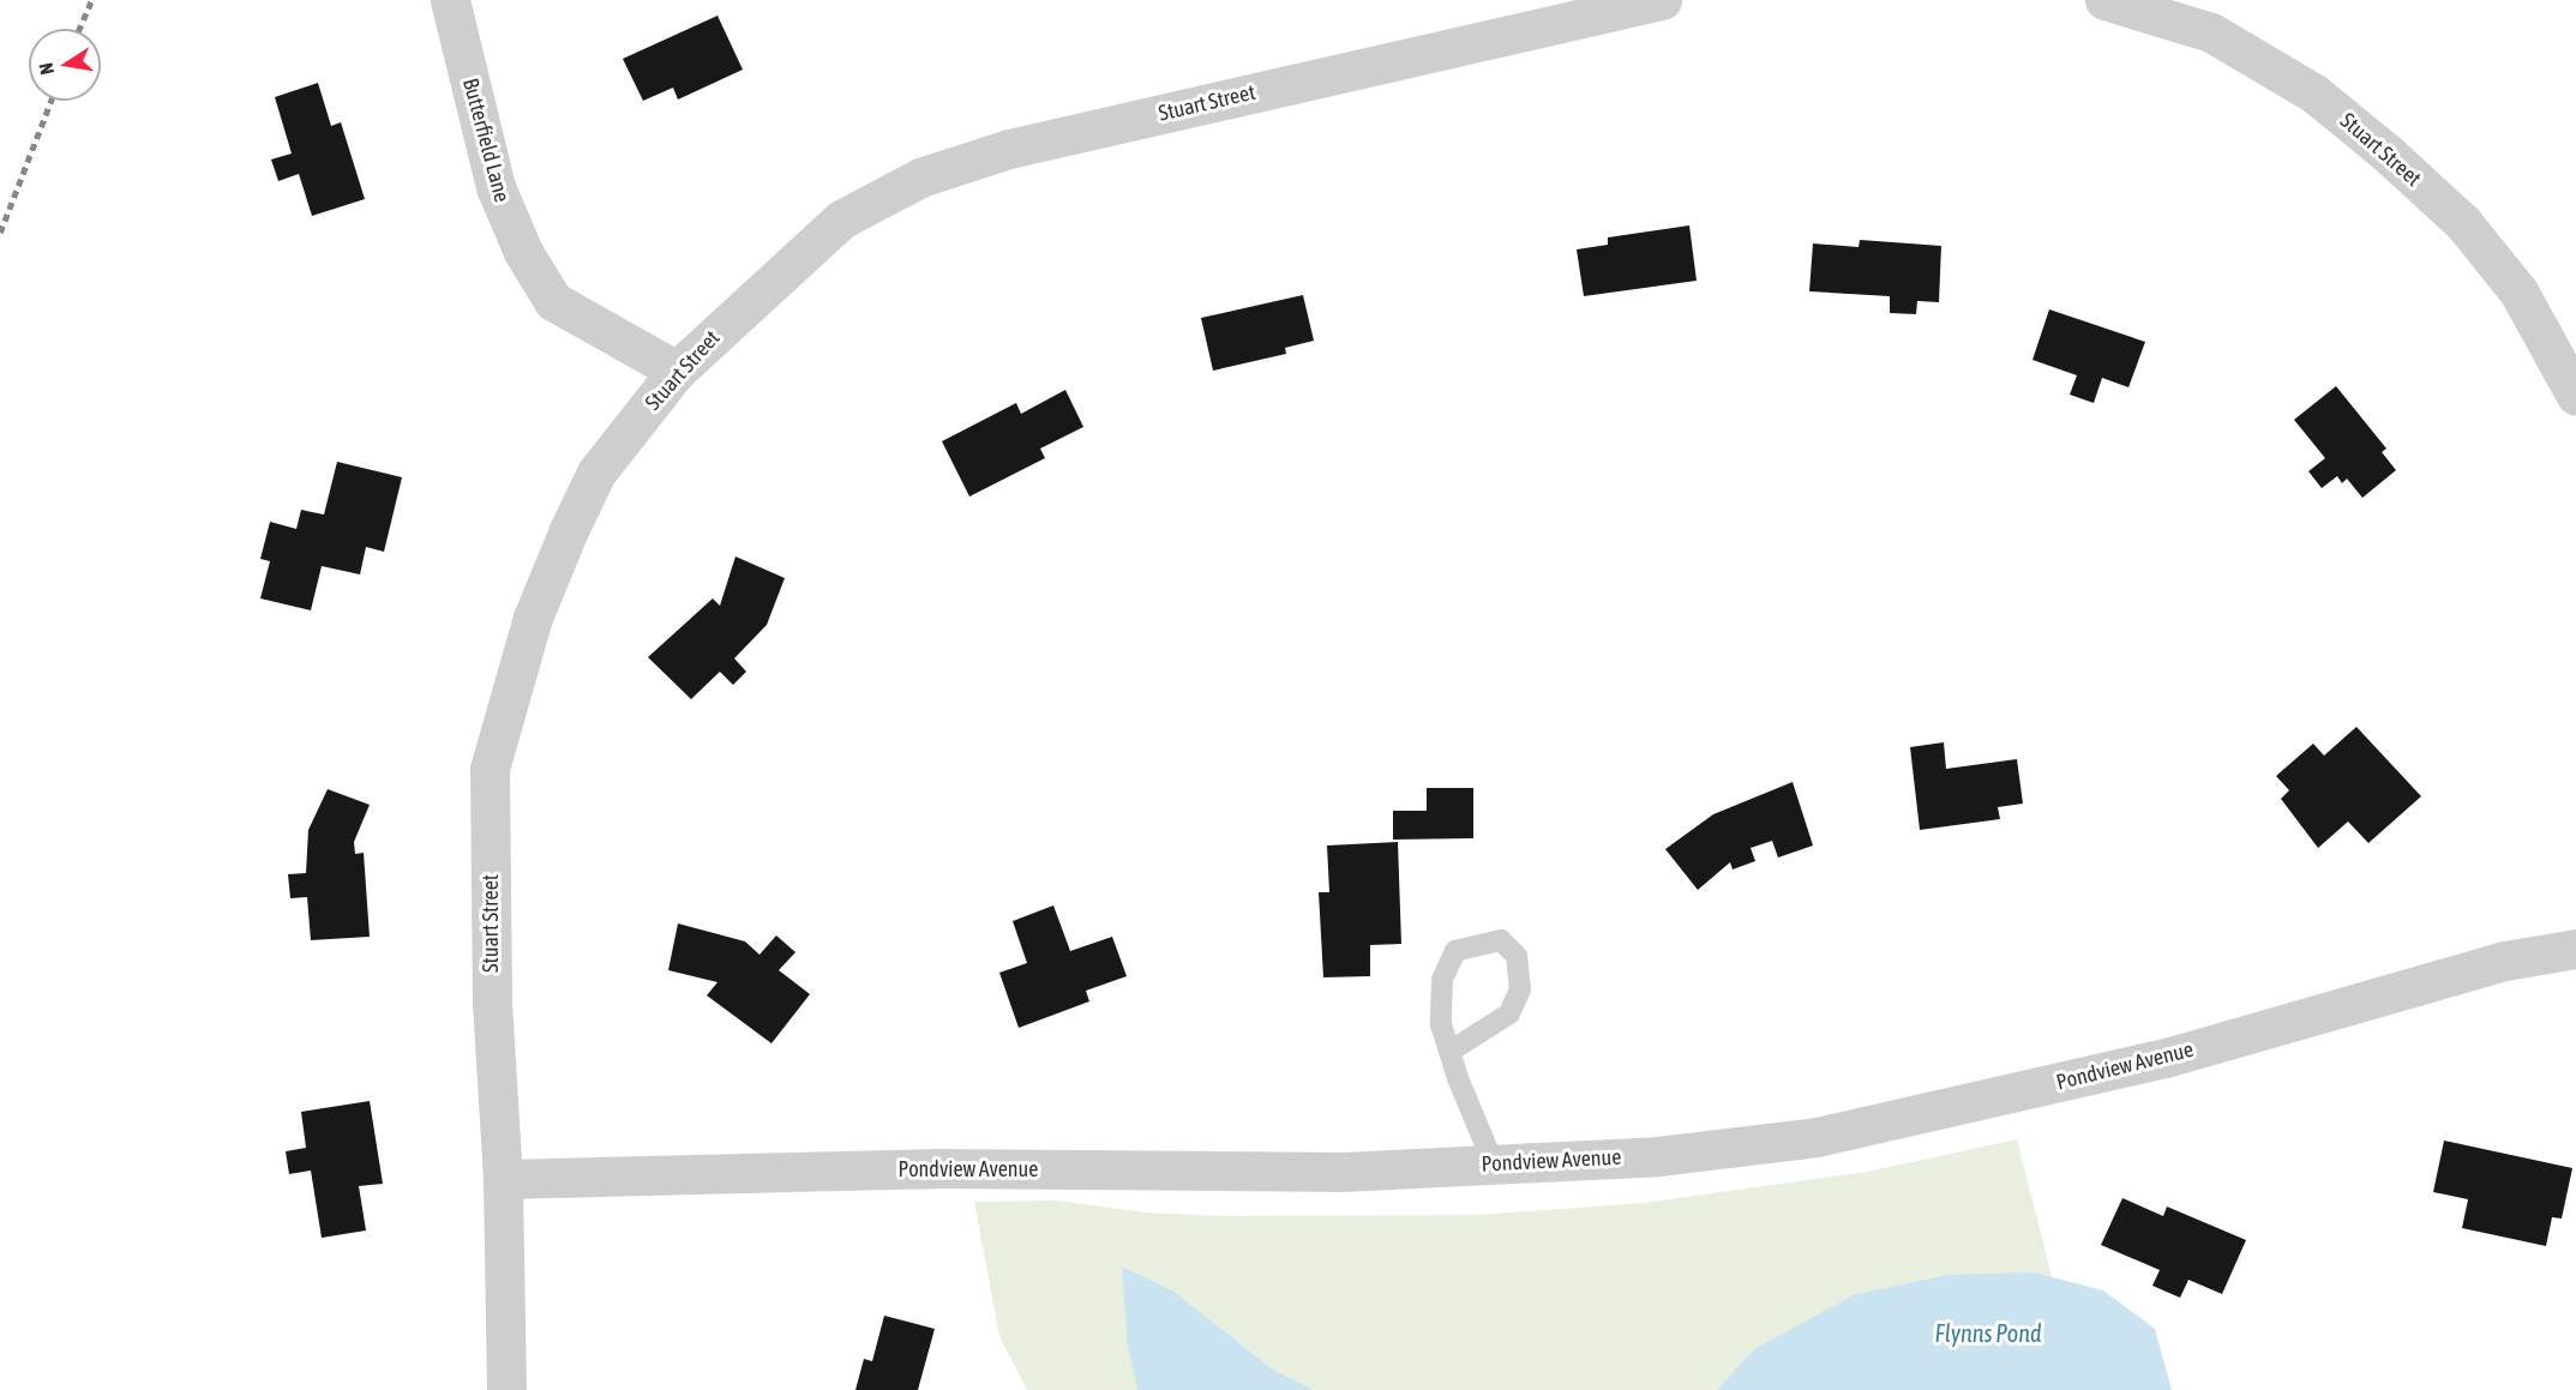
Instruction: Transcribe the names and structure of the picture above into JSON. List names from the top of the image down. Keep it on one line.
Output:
{"streets":{"street":["Stuart Street","Butterfield Lane","Pondview Avenue"]},"crossings":[["Stuart Street","Butterfield Lane"],["Stuart Street","Pondview Avenue"]],"water":["Flynns Pond"],"north":"left"}
